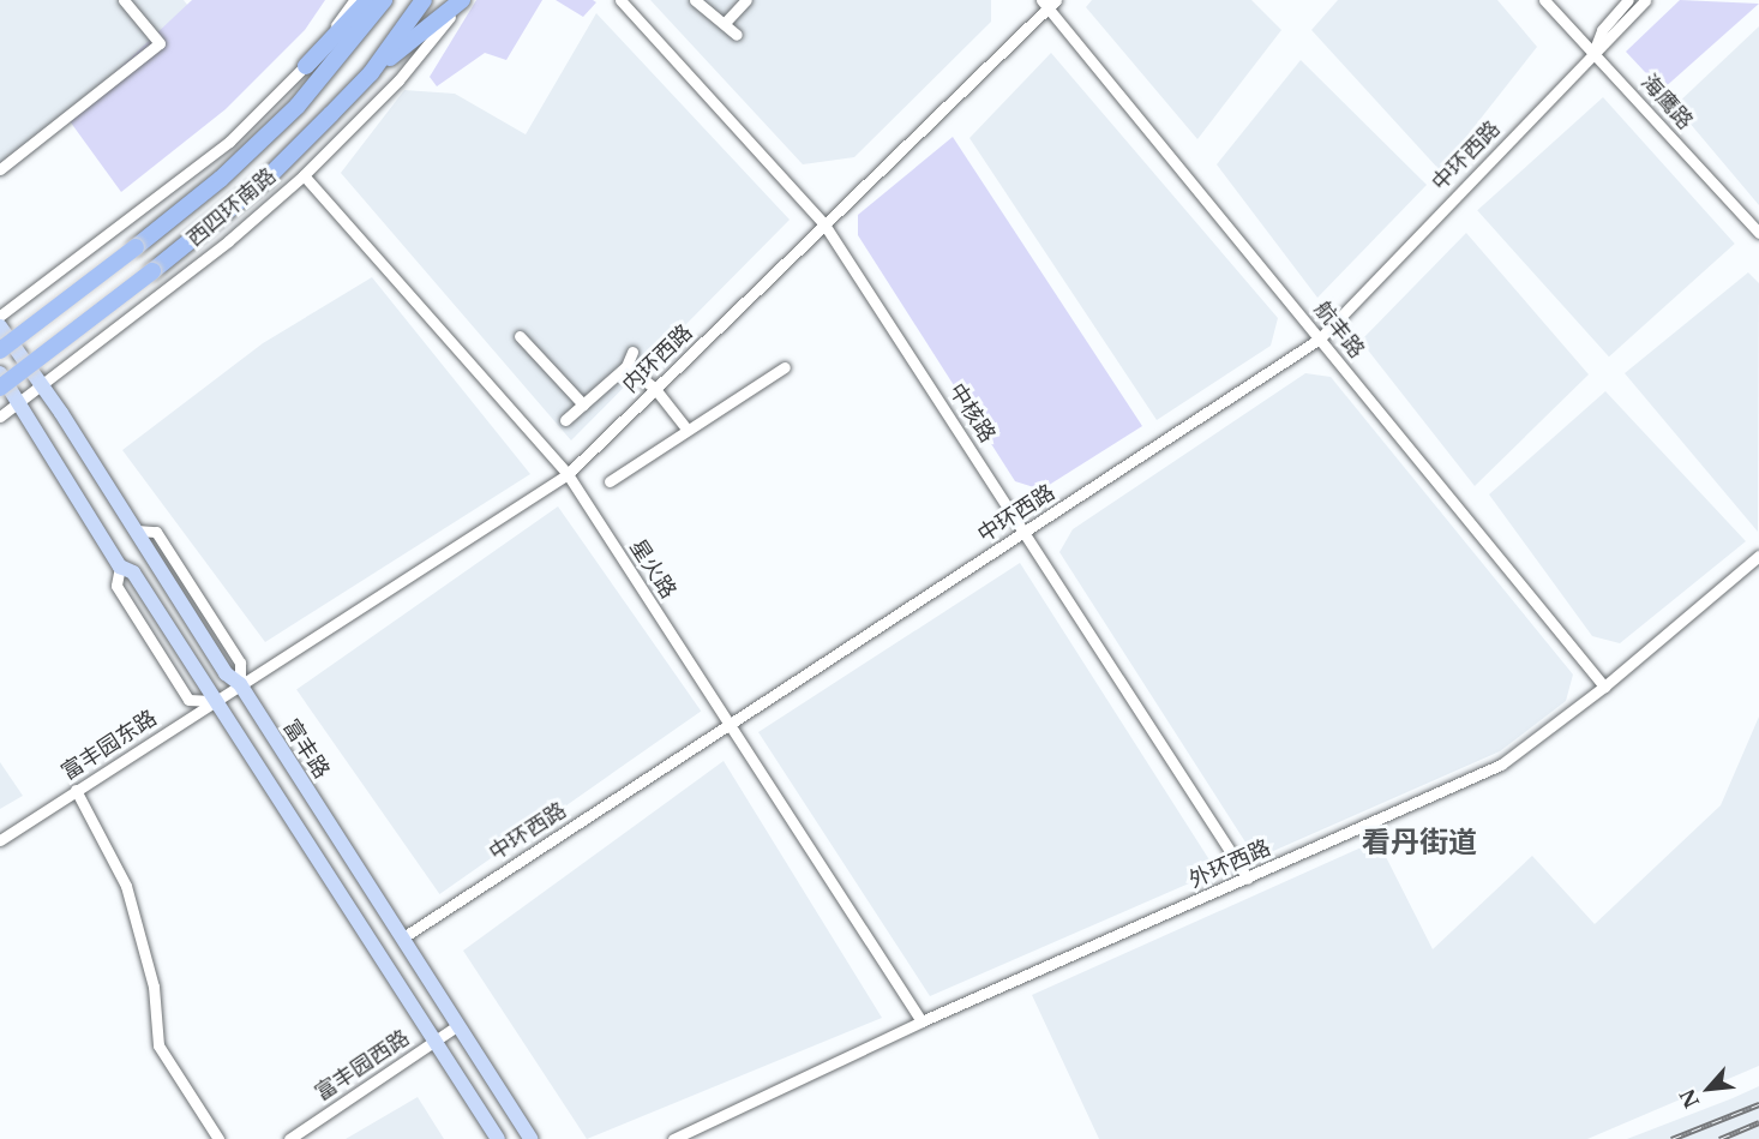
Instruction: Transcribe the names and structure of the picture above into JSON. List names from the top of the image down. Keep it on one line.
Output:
{"streets":{"highway":["西四环南路"],"main road":["富丰路"],"street":["海鹰路","中环西路","航丰路","内环西路","中核路","星火路","富丰园东路","外环西路","富丰园西路"]},"crossings":[["海鹰路","中环西路"],["中环西路","航丰路"],["中环西路","中核路"],["中环西路","星火路"],["中环西路","富丰路"],["西四环南路","星火路"],["西四环南路","富丰路"],["航丰路","内环西路"],["航丰路","外环西路"],["内环西路","中核路"],["内环西路","星火路"],["内环西路","富丰园东路"],["内环西路","富丰路"],["中核路","外环西路"],["星火路","外环西路"],["富丰园东路","富丰路"],["富丰路","富丰园西路"]],"districts":["看丹街道"],"north":"bottom left"}
